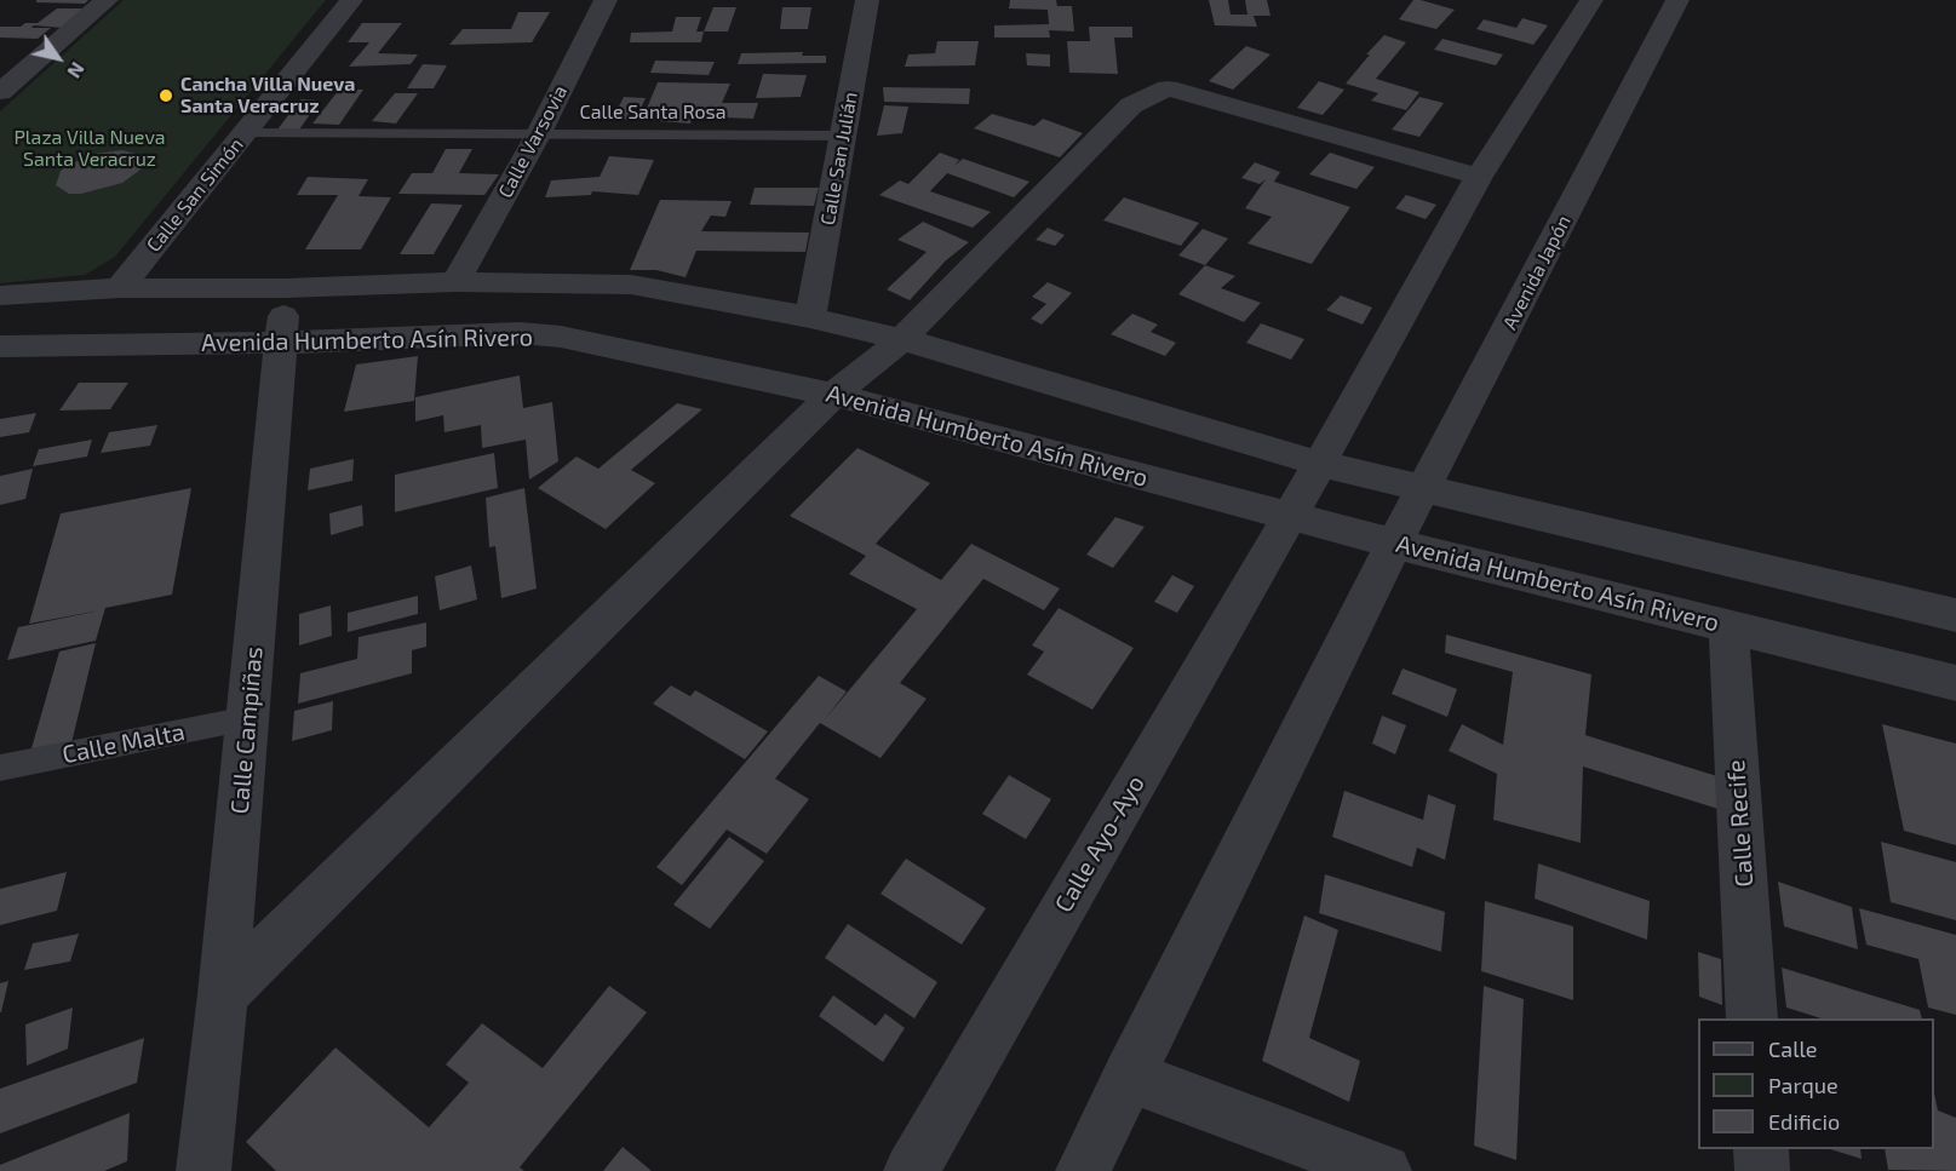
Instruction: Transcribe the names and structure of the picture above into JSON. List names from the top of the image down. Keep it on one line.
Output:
{"streets":{"street":["Calle Varsovia","Calle San Julián","Calle San Simón","Avenida Japón","Avenida Humberto Asín Rivero","Calle Campiñas","Calle Recife","Calle Ayo-Ayo"],"lane":["Calle Santa Rosa","Calle Malta"]},"crossings":[["Calle Santa Rosa","Calle Varsovia"],["Calle Santa Rosa","Calle San Julián"],["Calle Santa Rosa","Calle San Simón"],["Avenida Japón","Avenida Humberto Asín Rivero"],["Avenida Humberto Asín Rivero","Calle Campiñas"],["Avenida Humberto Asín Rivero","Calle Recife"],["Avenida Humberto Asín Rivero","Calle Ayo-Ayo"],["Calle Campiñas","Calle Malta"]],"parks":["Plaza Villa Nueva Santa Veracruz"],"places":["Cancha Villa Nueva Santa Veracruz"],"legend":["Calle","Parque","Edificio"],"north":"bottom right"}
